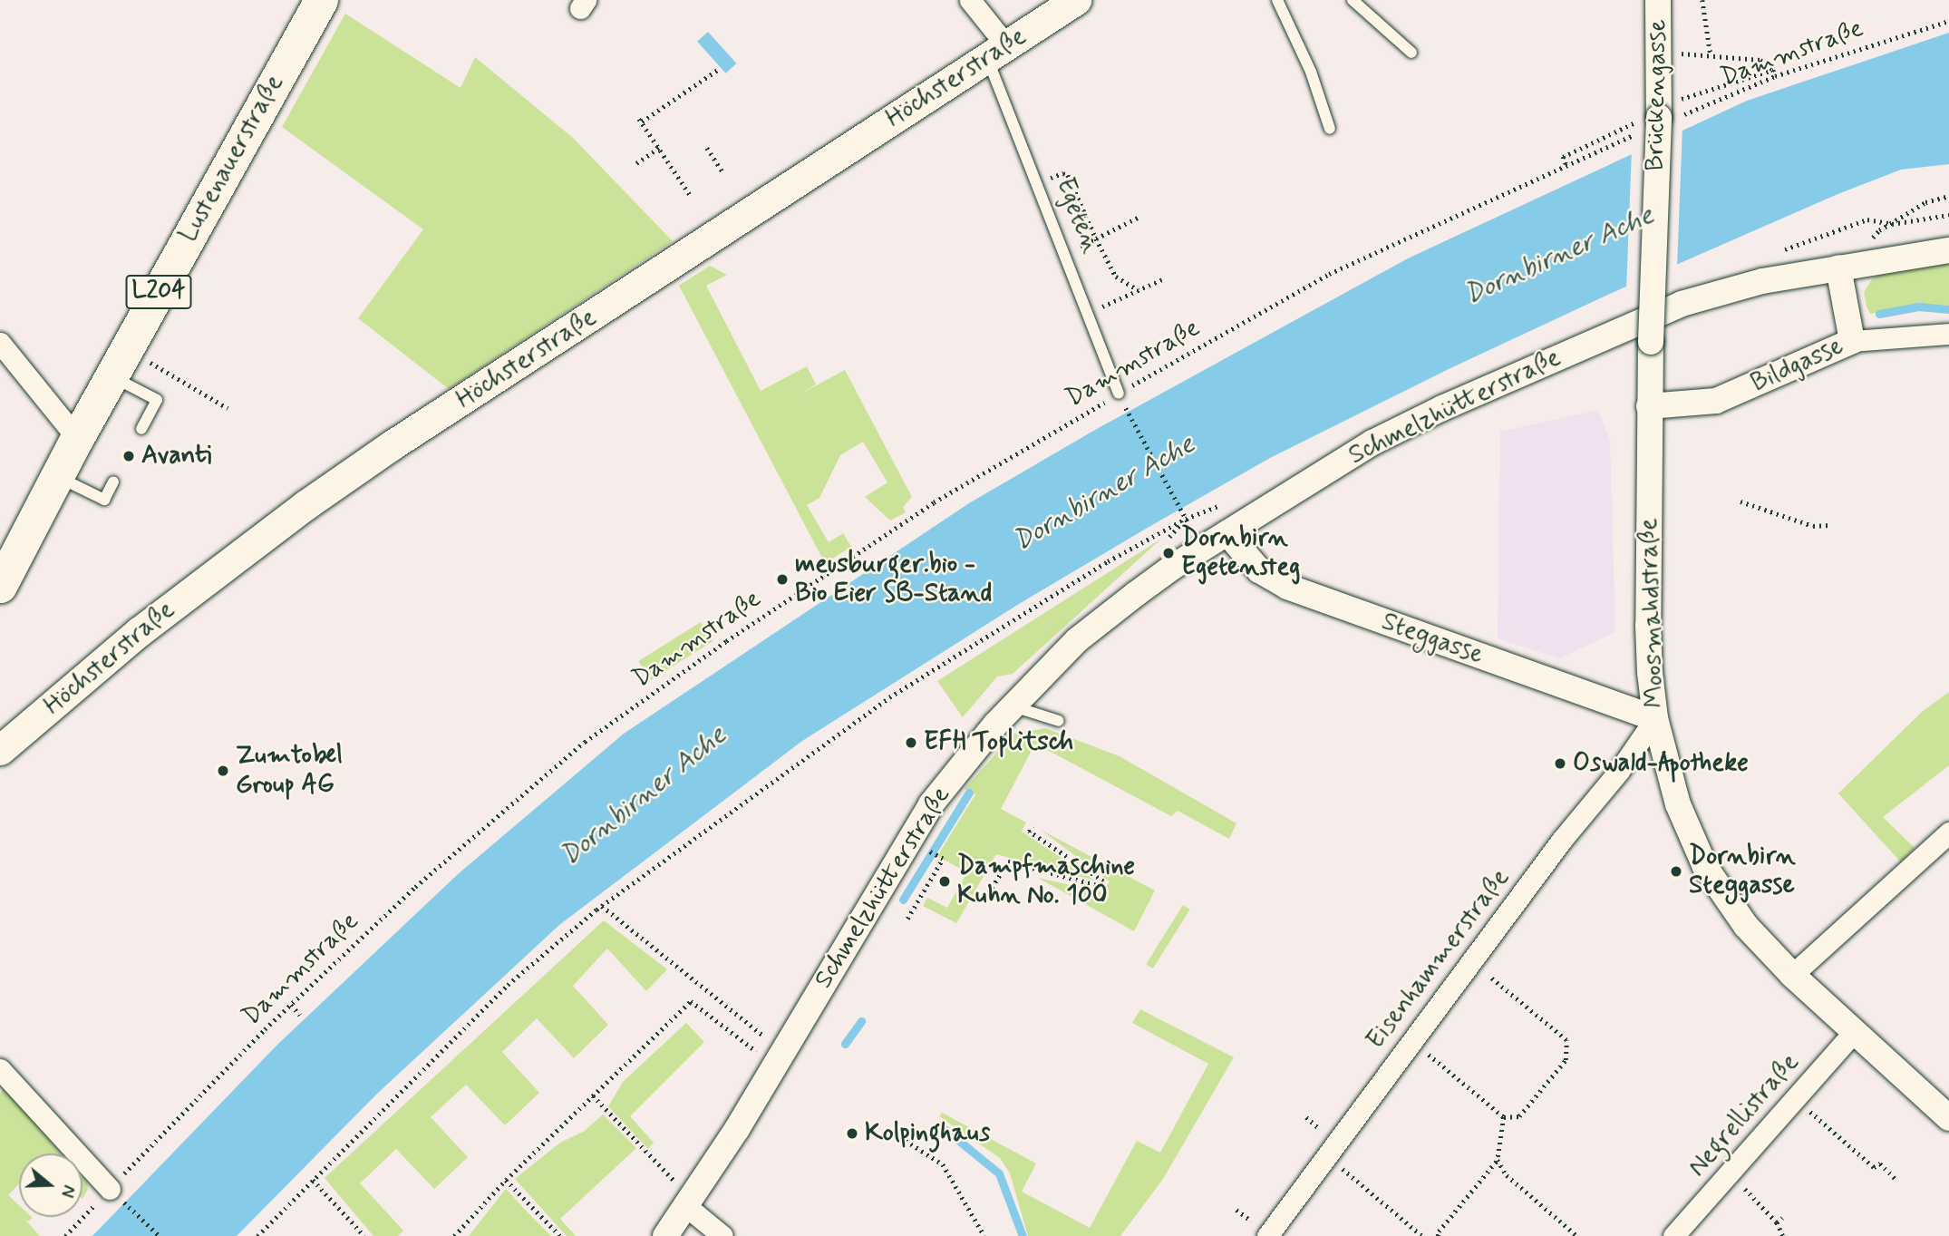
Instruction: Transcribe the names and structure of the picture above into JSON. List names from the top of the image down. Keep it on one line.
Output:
{"streets":{"main road":["Höchsterstraße","Lustenauerstraße","L204"],"street":["Brückengasse","Egeten","Bildgasse","Schmelzhütterstraße","Moosmahdstraße","Steggasse","Eisenhammerstraße","Negrellistraße"],"path":["Dammstraße"]},"crossings":[["Dammstraße","Egeten"],["Höchsterstraße","Egeten"],["Brückengasse","Moosmahdstraße"],["Bildgasse","Moosmahdstraße"],["Schmelzhütterstraße","Steggasse"],["Moosmahdstraße","Steggasse"],["Moosmahdstraße","Eisenhammerstraße"],["Moosmahdstraße","Negrellistraße"],["Steggasse","Eisenhammerstraße"]],"water":["Dornbirner Ache"],"places":["Avanti","Dornbirn Egetensteg","meusburger.bio - Bio Eier SB-Stand","EFH Toplitsch","Oswald-Apotheke","Zumtobel Group AG","Dornbirn Steggasse","Dampfmaschine Kuhn No. 100","Kolpinghaus"],"north":"right"}
